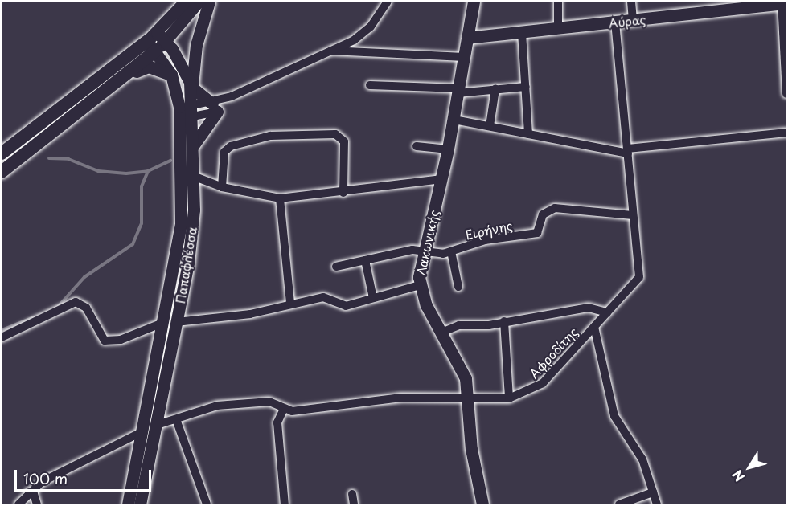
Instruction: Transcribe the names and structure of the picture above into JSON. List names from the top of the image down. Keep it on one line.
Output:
{"streets":{"main road":["Αύρας","Λακωνικής","Παπαφλέσσα"],"street":["Ειρήνης","Αφροδίτης"]},"crossings":[["Αύρας","Λακωνικής"],["Αύρας","Αφροδίτης"],["Ειρήνης","Λακωνικής"],["Ειρήνης","Αφροδίτης"],["Λακωνικής","Αφροδίτης"],["Παπαφλέσσα","Αφροδίτης"]],"scale_bar":"100 m","north":"bottom left"}
